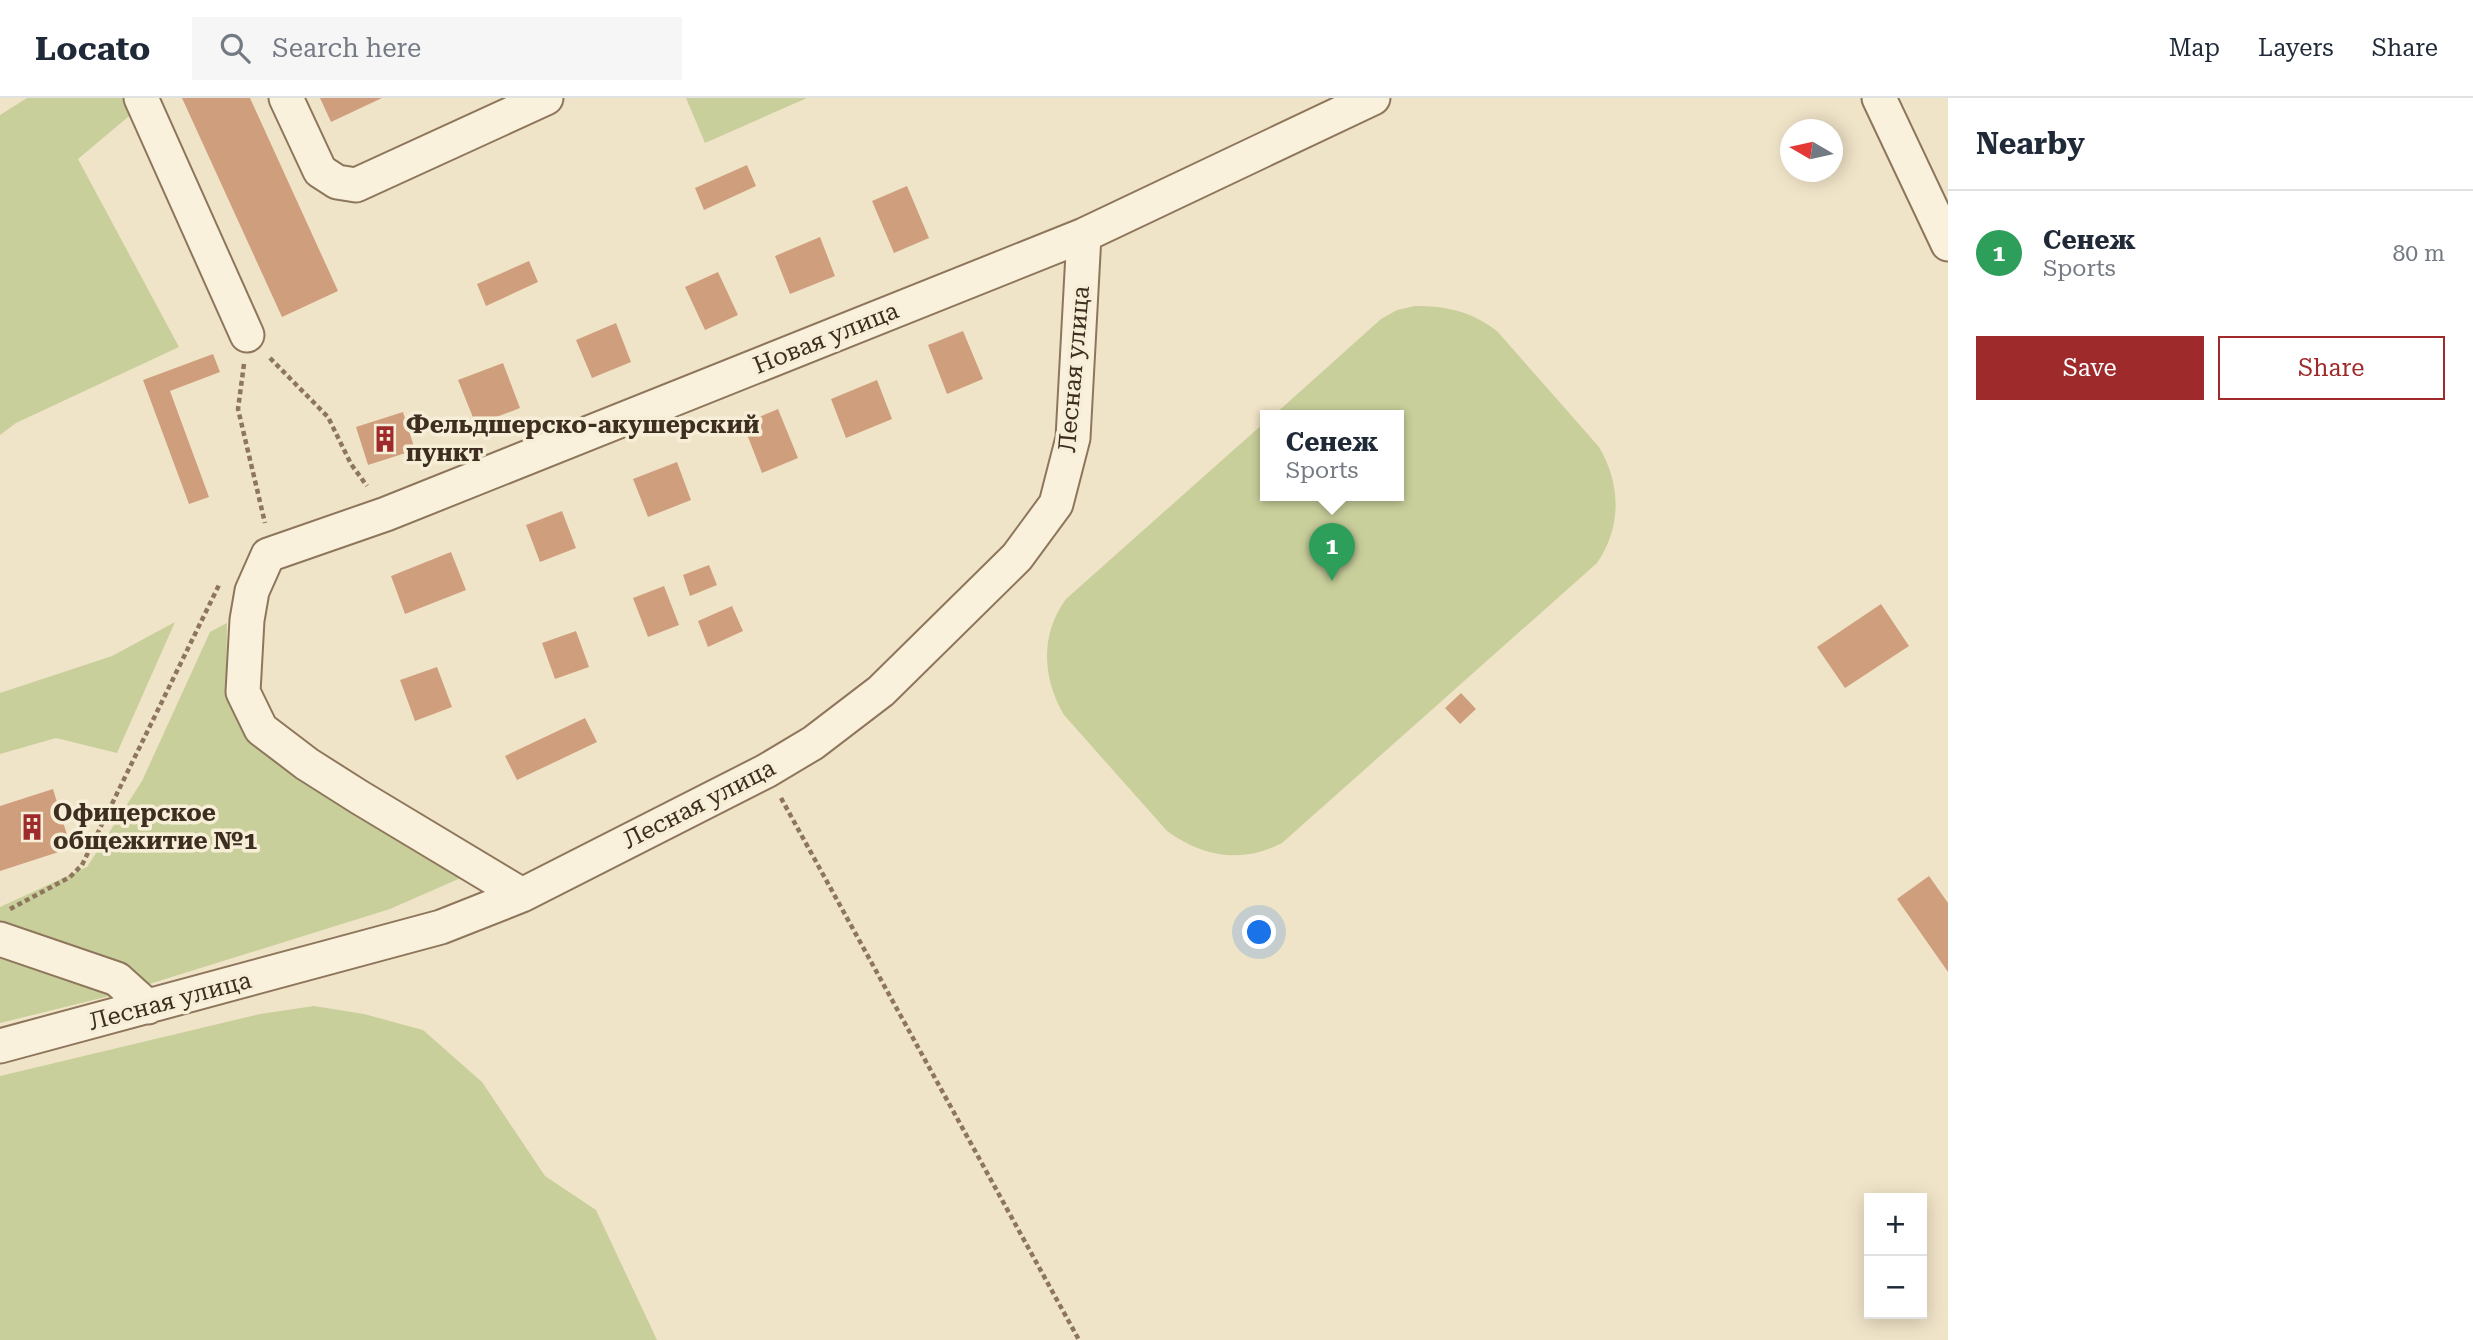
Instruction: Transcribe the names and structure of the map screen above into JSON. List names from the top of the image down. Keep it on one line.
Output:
{"streets":{"street":["Новая улица","Лесная улица"]},"crossings":[["Новая улица","Лесная улица"]],"places":{"building":["Фельдшерско-акушерский пункт","Офицерское общежитие №1"]},"north":"left","page":{"header":"Locato","search":"Search here","nav":["Map","Layers","Share"],"heading":"Nearby","list":[{"mark":"1","name":"Сенеж","note":"Sports","value":"80 m"}],"buttons":["Save","Share"],"popup":["Сенеж","Sports"],"pins":"1","map_buttons":["+","−"]}}
